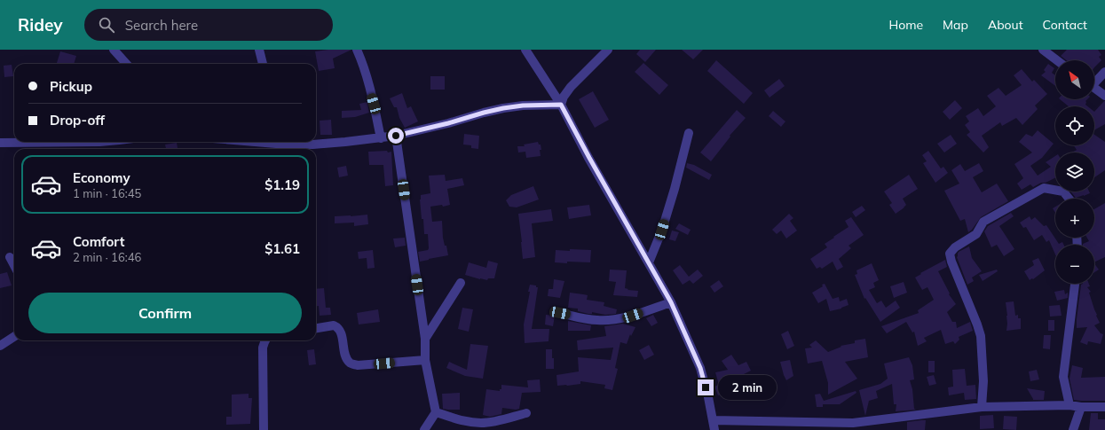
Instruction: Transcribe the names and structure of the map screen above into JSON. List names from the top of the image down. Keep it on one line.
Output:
{"north":"top left","page":{"header":"Ridey","search":"Search here","nav":["Home","Map","About","Contact"],"map_buttons":["+","−"],"banner":["Pickup","Drop-off"],"list":[{"name":"Economy","note":"1 min · 16:45","value":"$1.19"},{"name":"Comfort","note":"2 min · 16:46","value":"$1.61"}],"buttons":"Confirm","bubble":"2 min"}}
